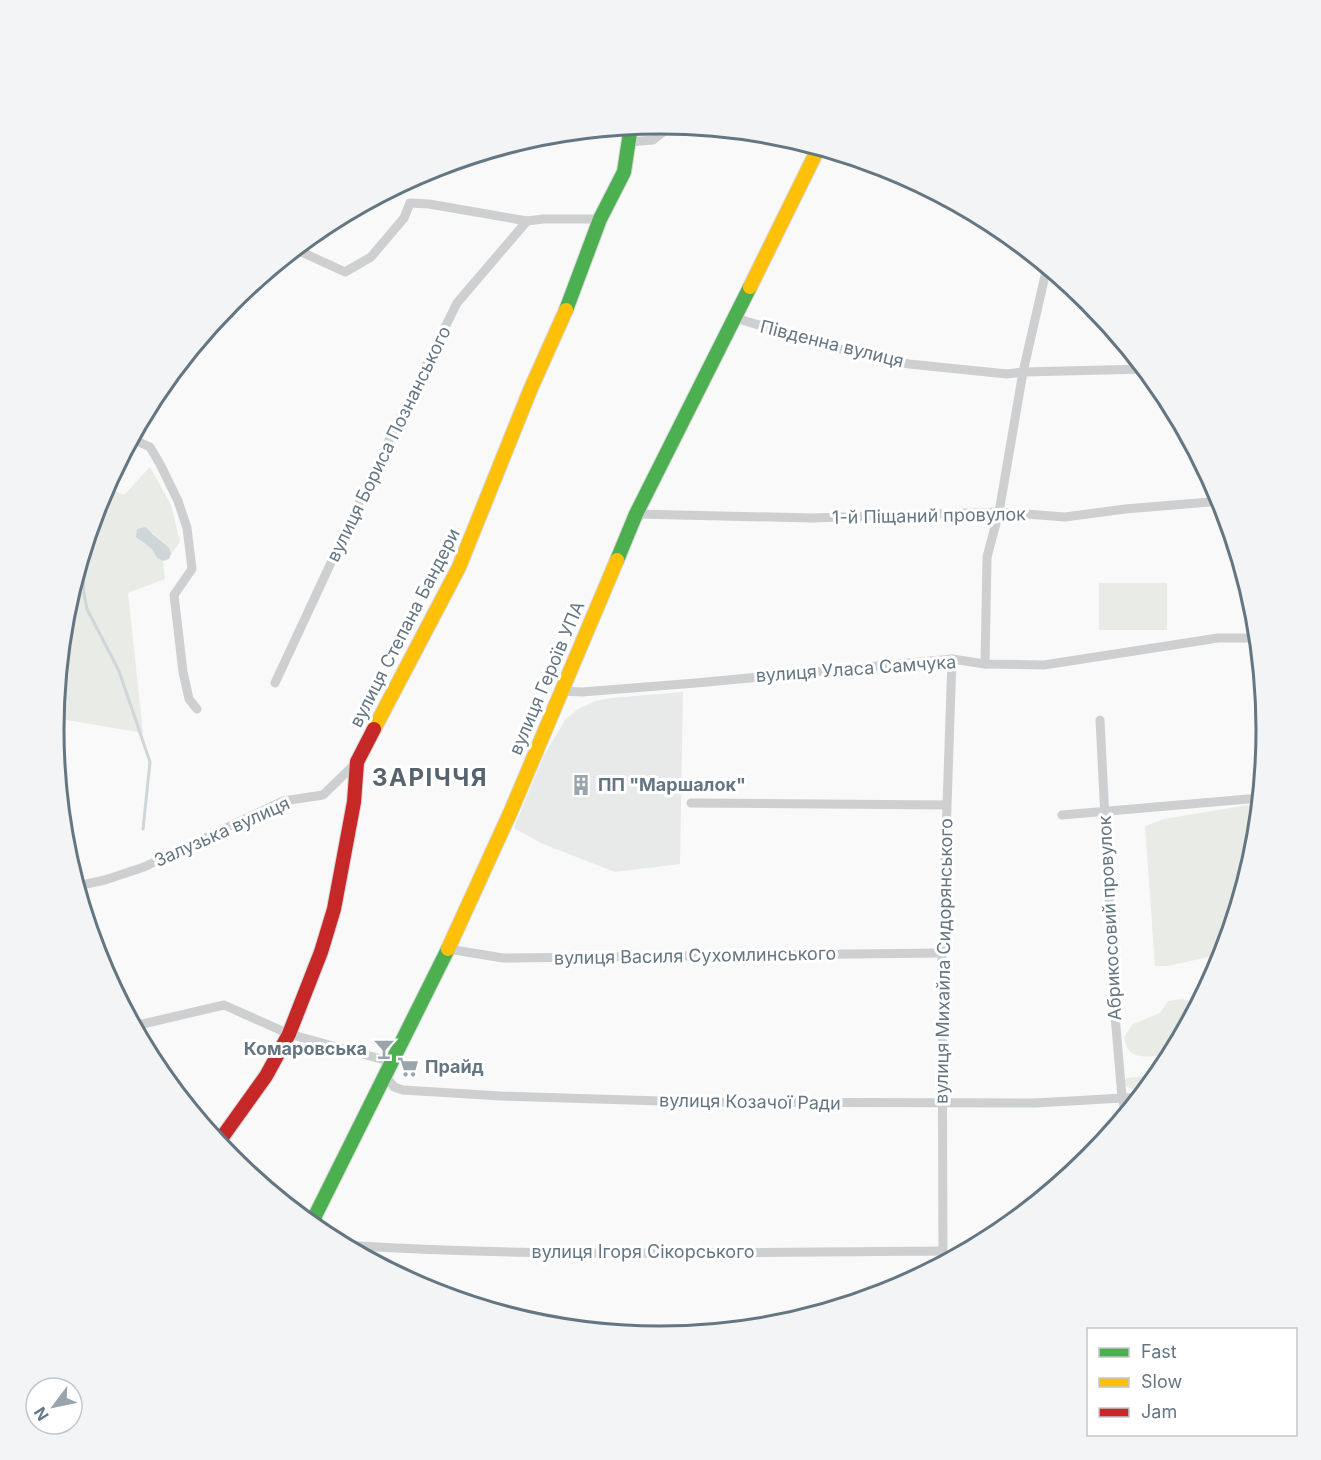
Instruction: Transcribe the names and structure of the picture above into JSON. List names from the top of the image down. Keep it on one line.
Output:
{"streets":{"street":["Південна вулиця","вулиця Бориса Познанського","1-й Піщаний провулок","вулиця Степана Бандери","вулиця Уласа Самчука","вулиця Героїв УПА","Залузька вулиця","Абрикосовий провулок","вулиця Василя Сухомлинського","вулиця Михайла Сидорянського","вулиця Козачої Ради","вулиця Ігоря Сікорського"]},"crossings":[["Південна вулиця","вулиця Героїв УПА"],["1-й Піщаний провулок","вулиця Героїв УПА"],["вулиця Степана Бандери","Залузька вулиця"],["вулиця Уласа Самчука","вулиця Героїв УПА"],["вулиця Уласа Самчука","вулиця Михайла Сидорянського"],["вулиця Героїв УПА","вулиця Василя Сухомлинського"],["вулиця Героїв УПА","вулиця Козачої Ради"],["Абрикосовий провулок","вулиця Козачої Ради"],["вулиця Василя Сухомлинського","вулиця Михайла Сидорянського"],["вулиця Михайла Сидорянського","вулиця Козачої Ради"],["вулиця Михайла Сидорянського","вулиця Ігоря Сікорського"]],"districts":["ЗАРІЧЧЯ"],"places":{"building":["ПП \"Маршалок\""],"bar":["Комаровська"],"supermarket":["Прайд"]},"legend":["Fast","Slow","Jam"],"north":"bottom left"}
